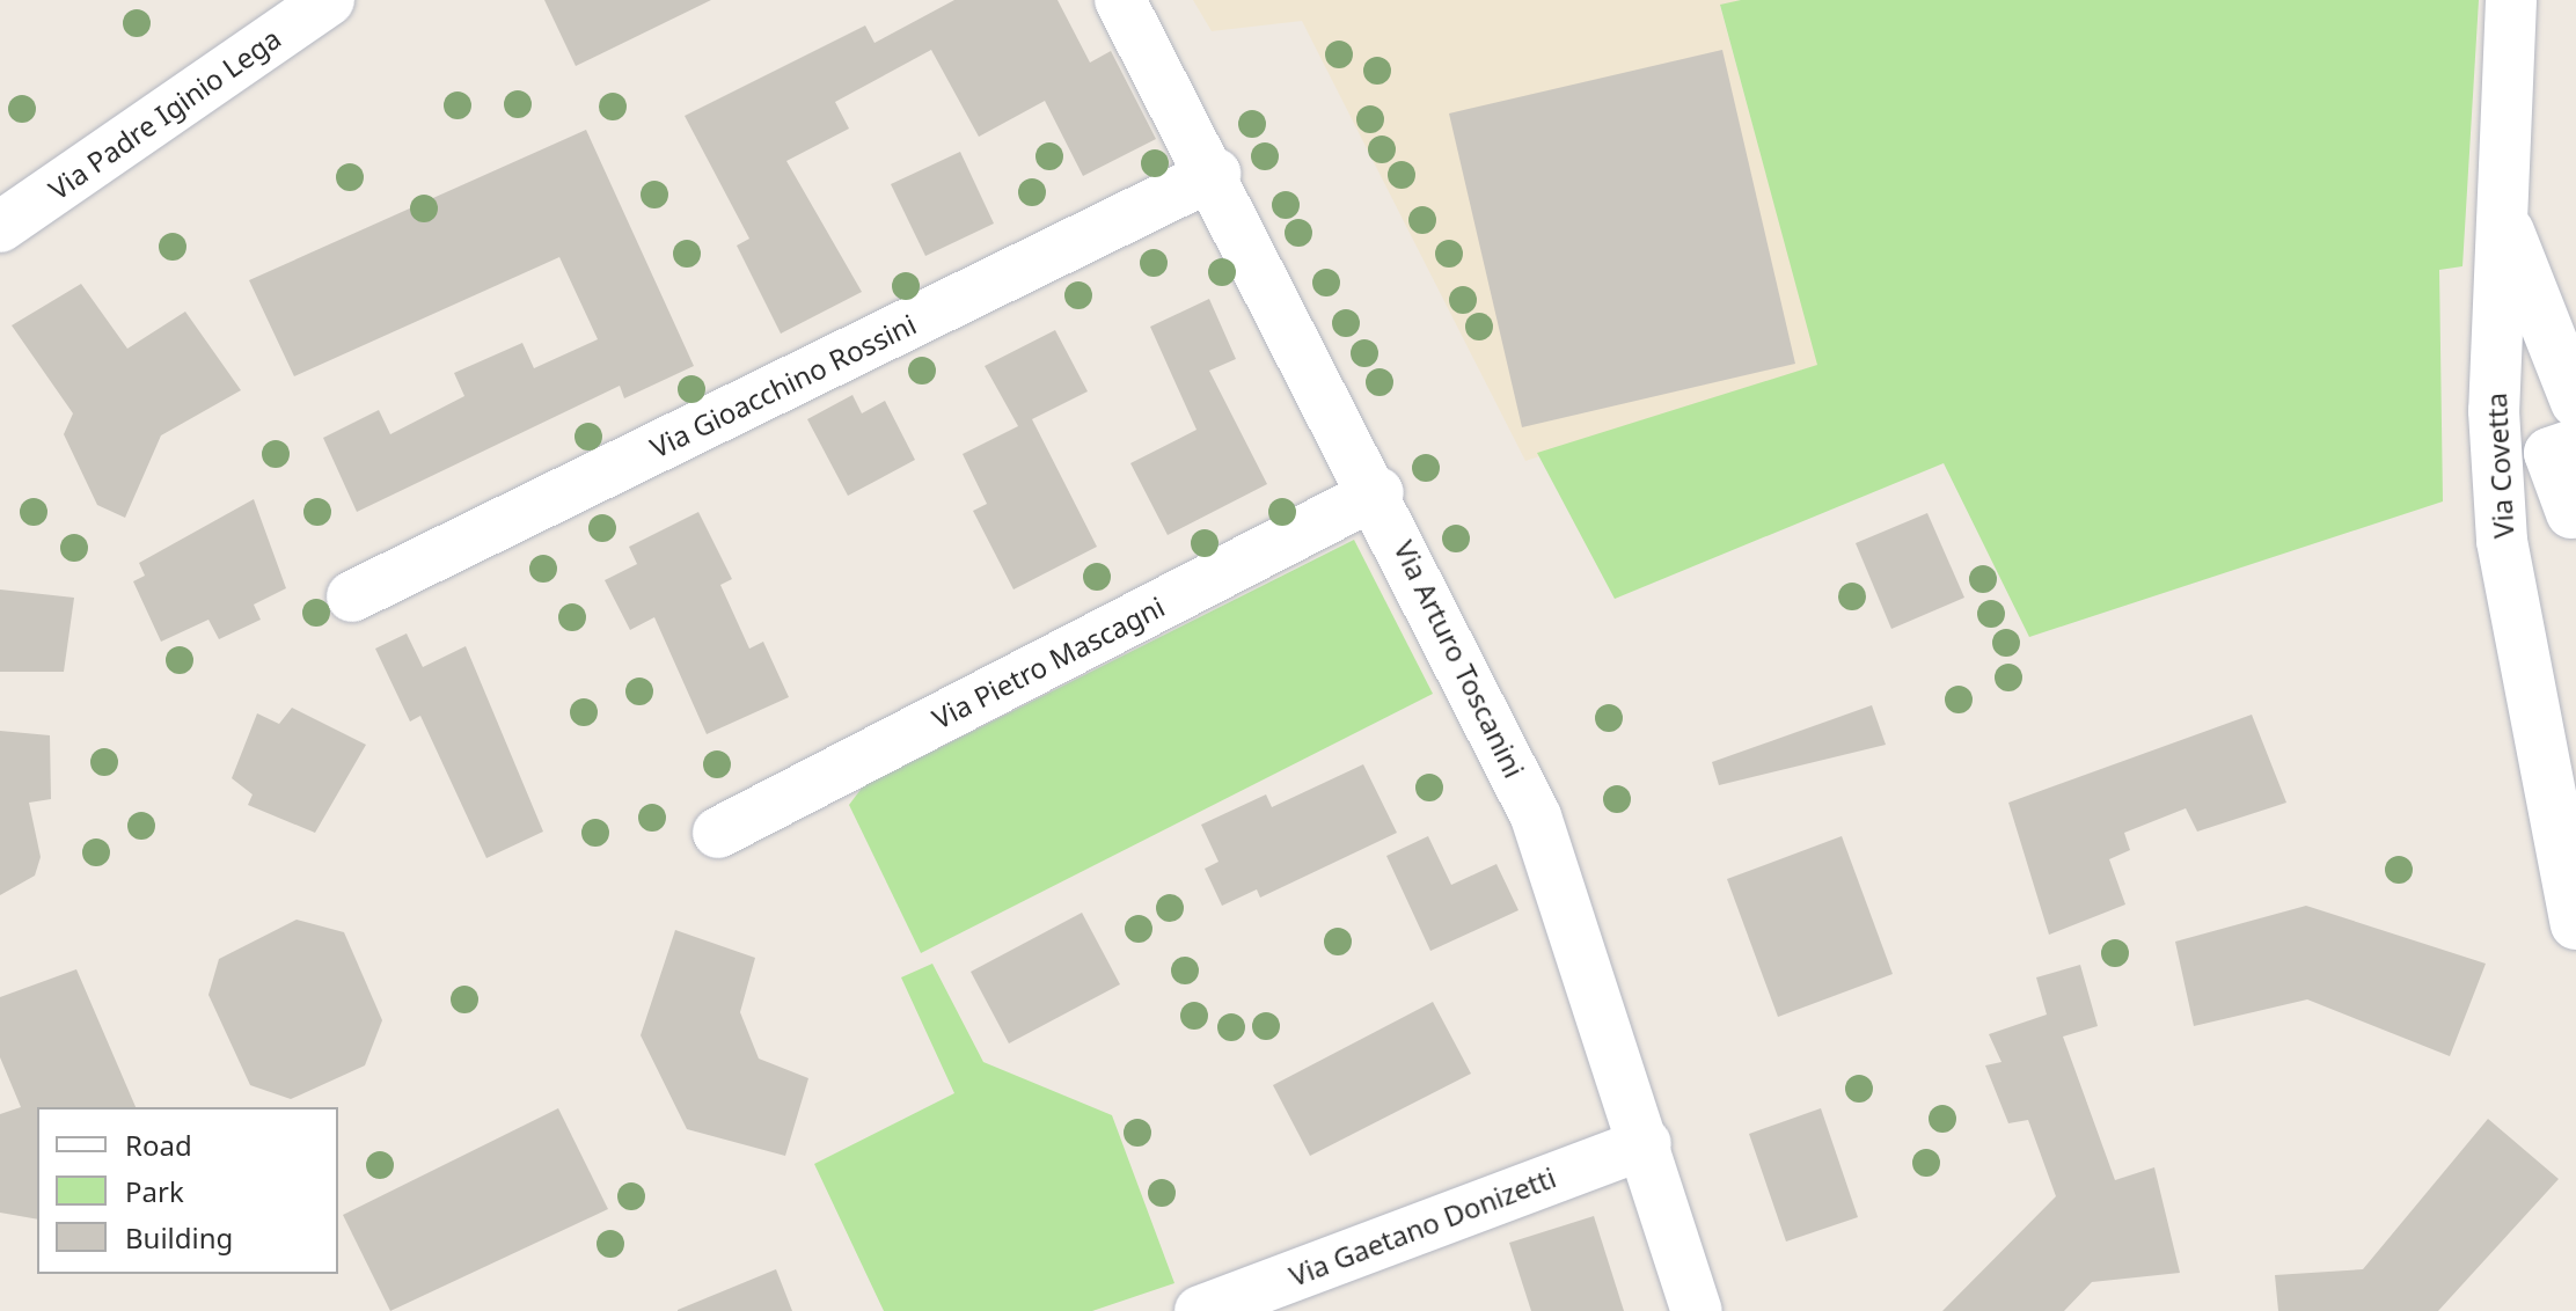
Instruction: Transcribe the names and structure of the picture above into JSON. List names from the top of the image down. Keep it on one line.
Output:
{"streets":{"street":["Via Padre Iginio Lega","Via Gioacchino Rossini","Via Covetta","Via Arturo Toscanini","Via Pietro Mascagni","Via Gaetano Donizetti"]},"crossings":[["Via Gioacchino Rossini","Via Arturo Toscanini"],["Via Arturo Toscanini","Via Pietro Mascagni"],["Via Arturo Toscanini","Via Gaetano Donizetti"]],"legend":["Road","Park","Building"]}
